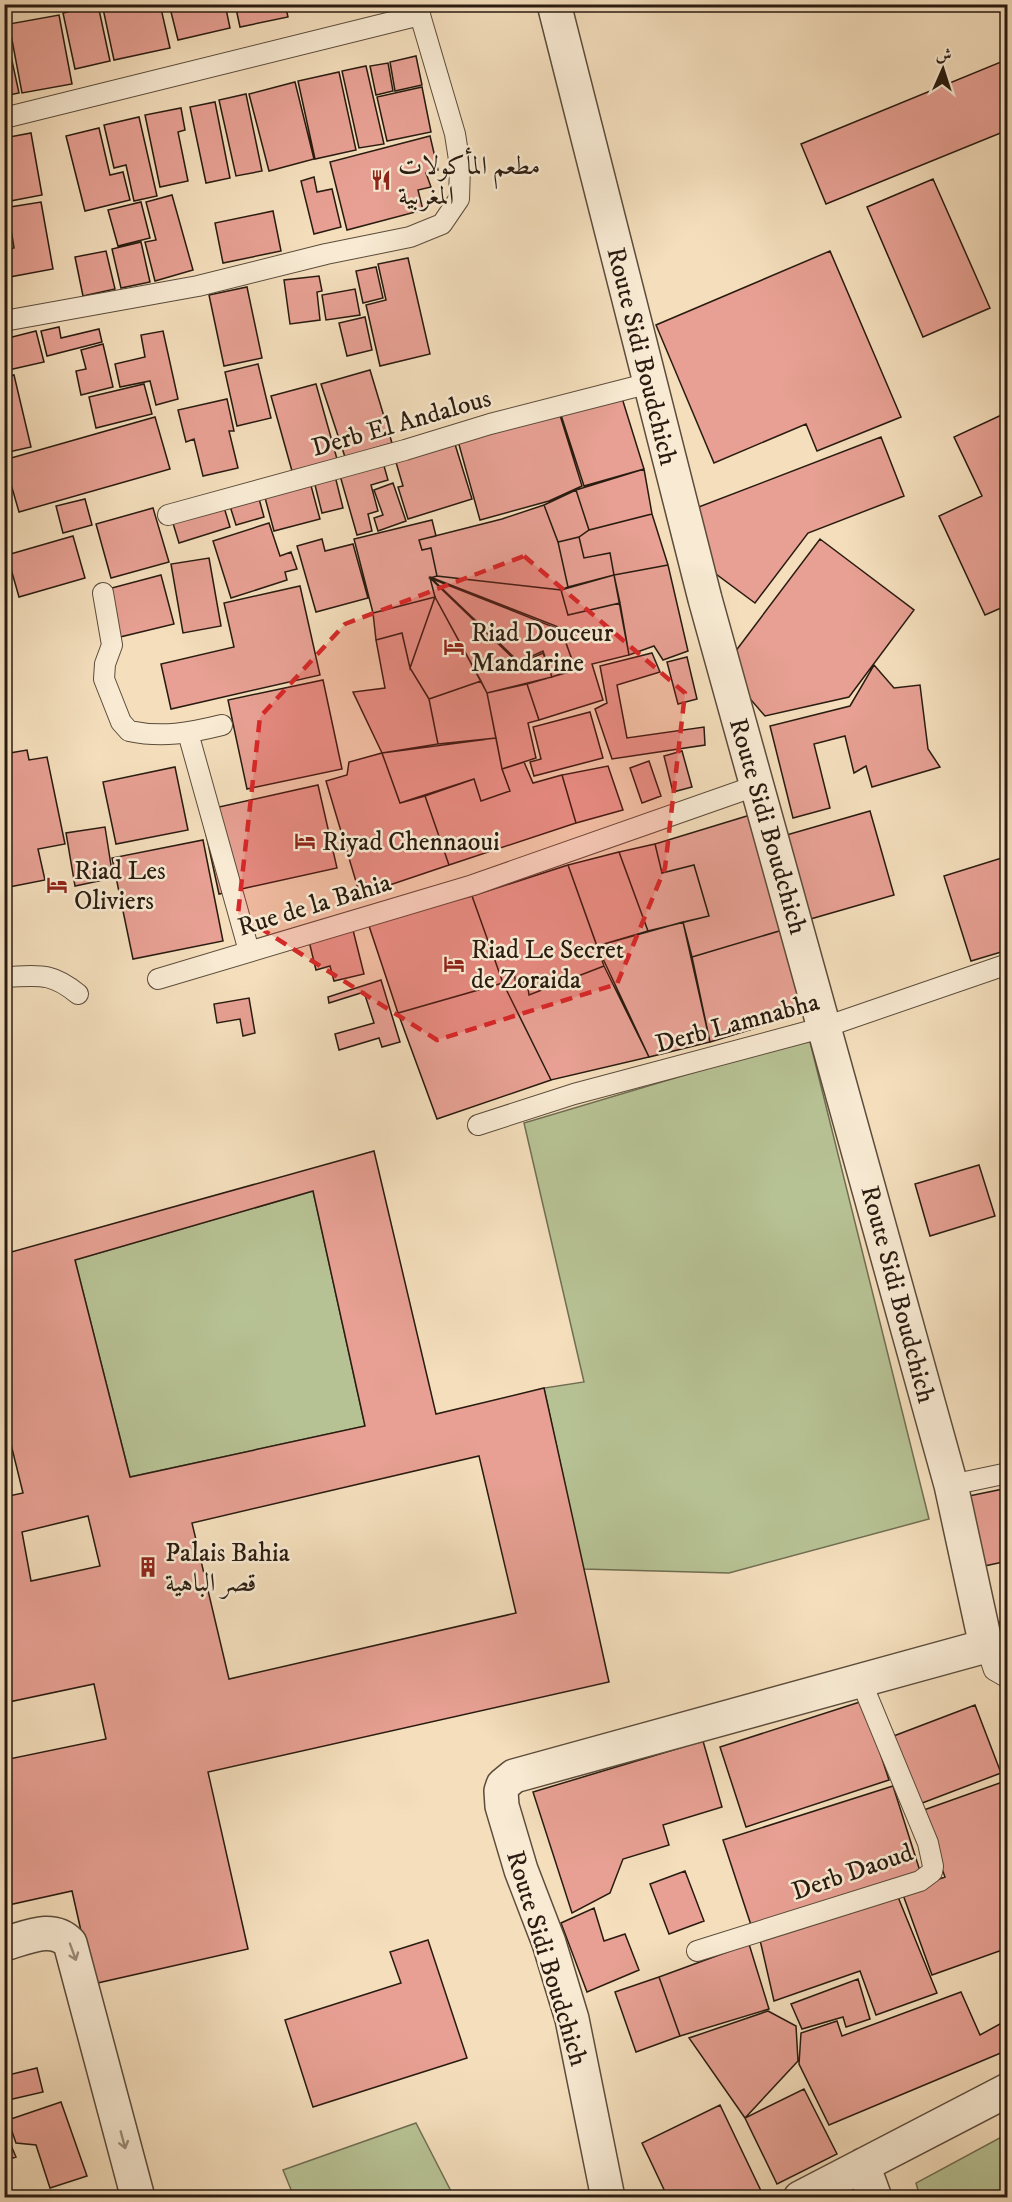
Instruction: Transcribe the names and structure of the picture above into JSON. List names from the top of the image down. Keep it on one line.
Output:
{"streets":{"street":["Route Sidi Boudchich"],"lane":["Derb El Andalous","Rue de la Bahia","Derb Lamnabha","Derb Daoud"]},"crossings":[["Route Sidi Boudchich","Derb El Andalous"],["Route Sidi Boudchich","Rue de la Bahia"],["Route Sidi Boudchich","Derb Lamnabha"],["Route Sidi Boudchich","Derb Daoud"]],"places":{"restaurant":["مطعم المأكولات المغربية"],"hotel":["Riad Douceur Mandarine","Riyad Chennaoui","Riad Les Oliviers","Riad Le Secret de Zoraida"],"building":["Palais Bahia قصر الباهية"]},"north":"top"}
